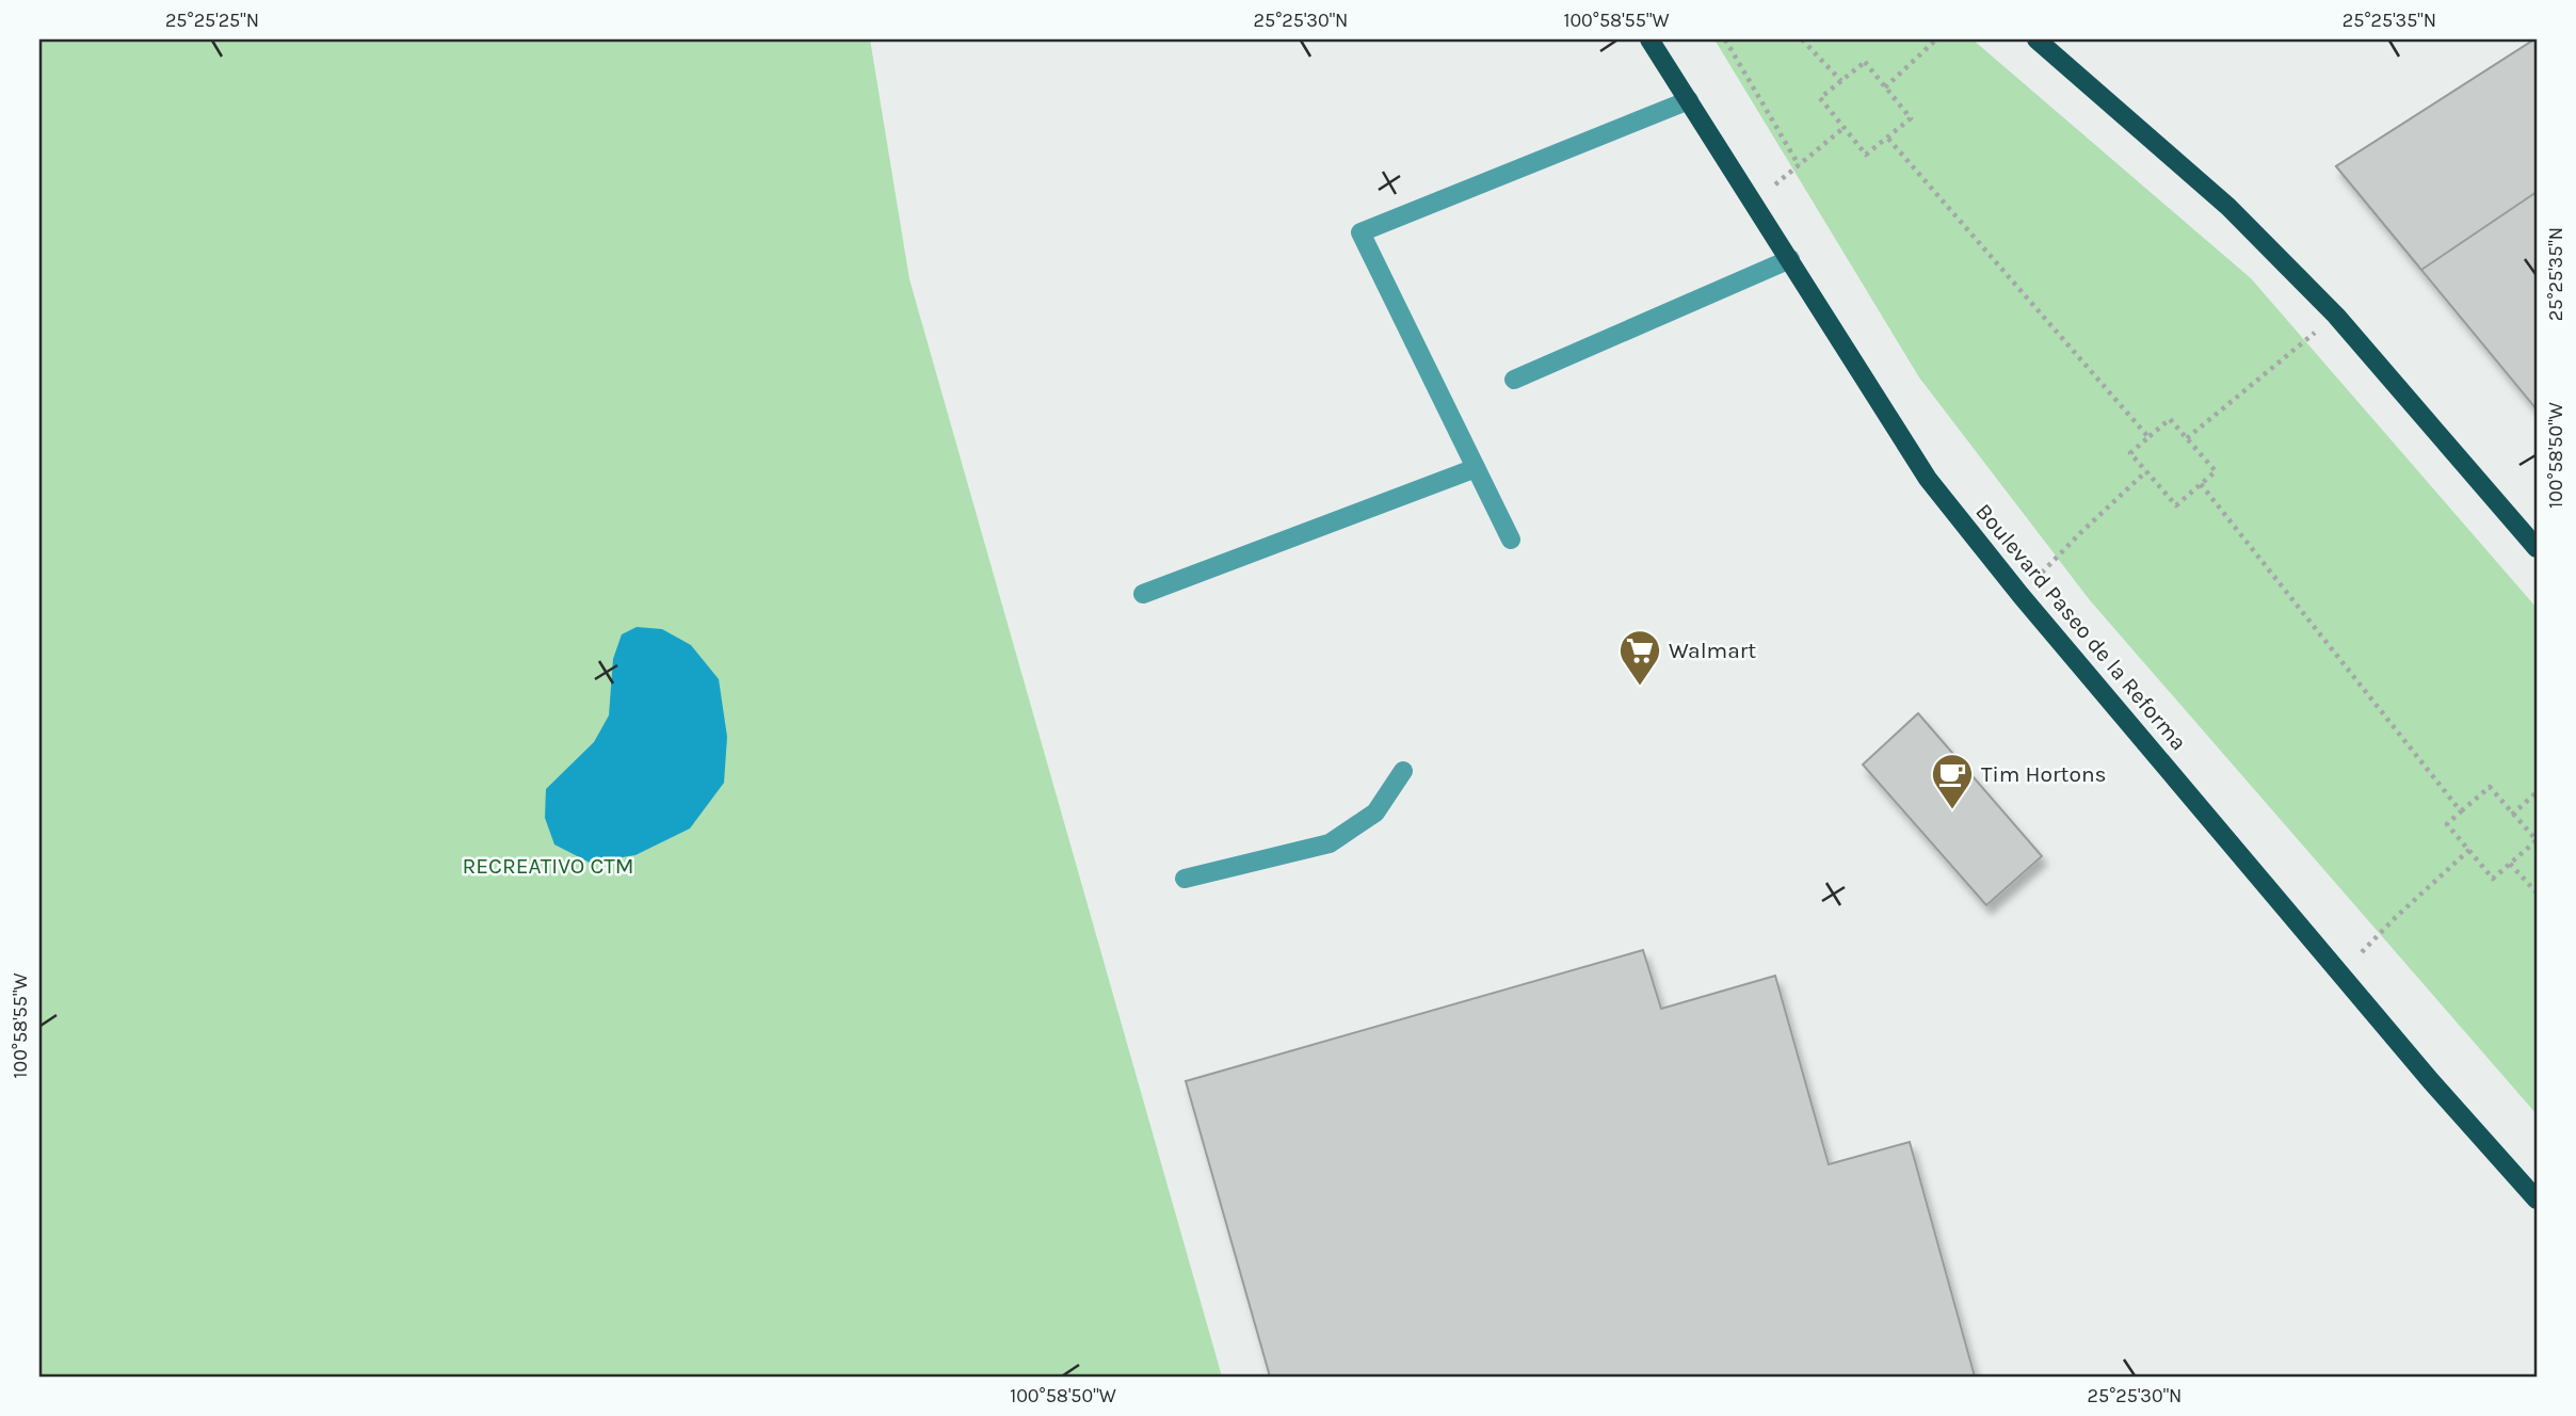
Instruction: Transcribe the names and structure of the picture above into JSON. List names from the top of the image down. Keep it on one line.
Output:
{"streets":{"main road":["Boulevard Paseo de la Reforma"]},"parks":["RECREATIVO CTM"],"places":{"supermarket":["Walmart"],"cafe":["Tim Hortons"]},"coordinates":["25°25'25\"N","25°25'30\"N","100°58'55\"W","25°25'35\"N","100°58'50\"W"]}
